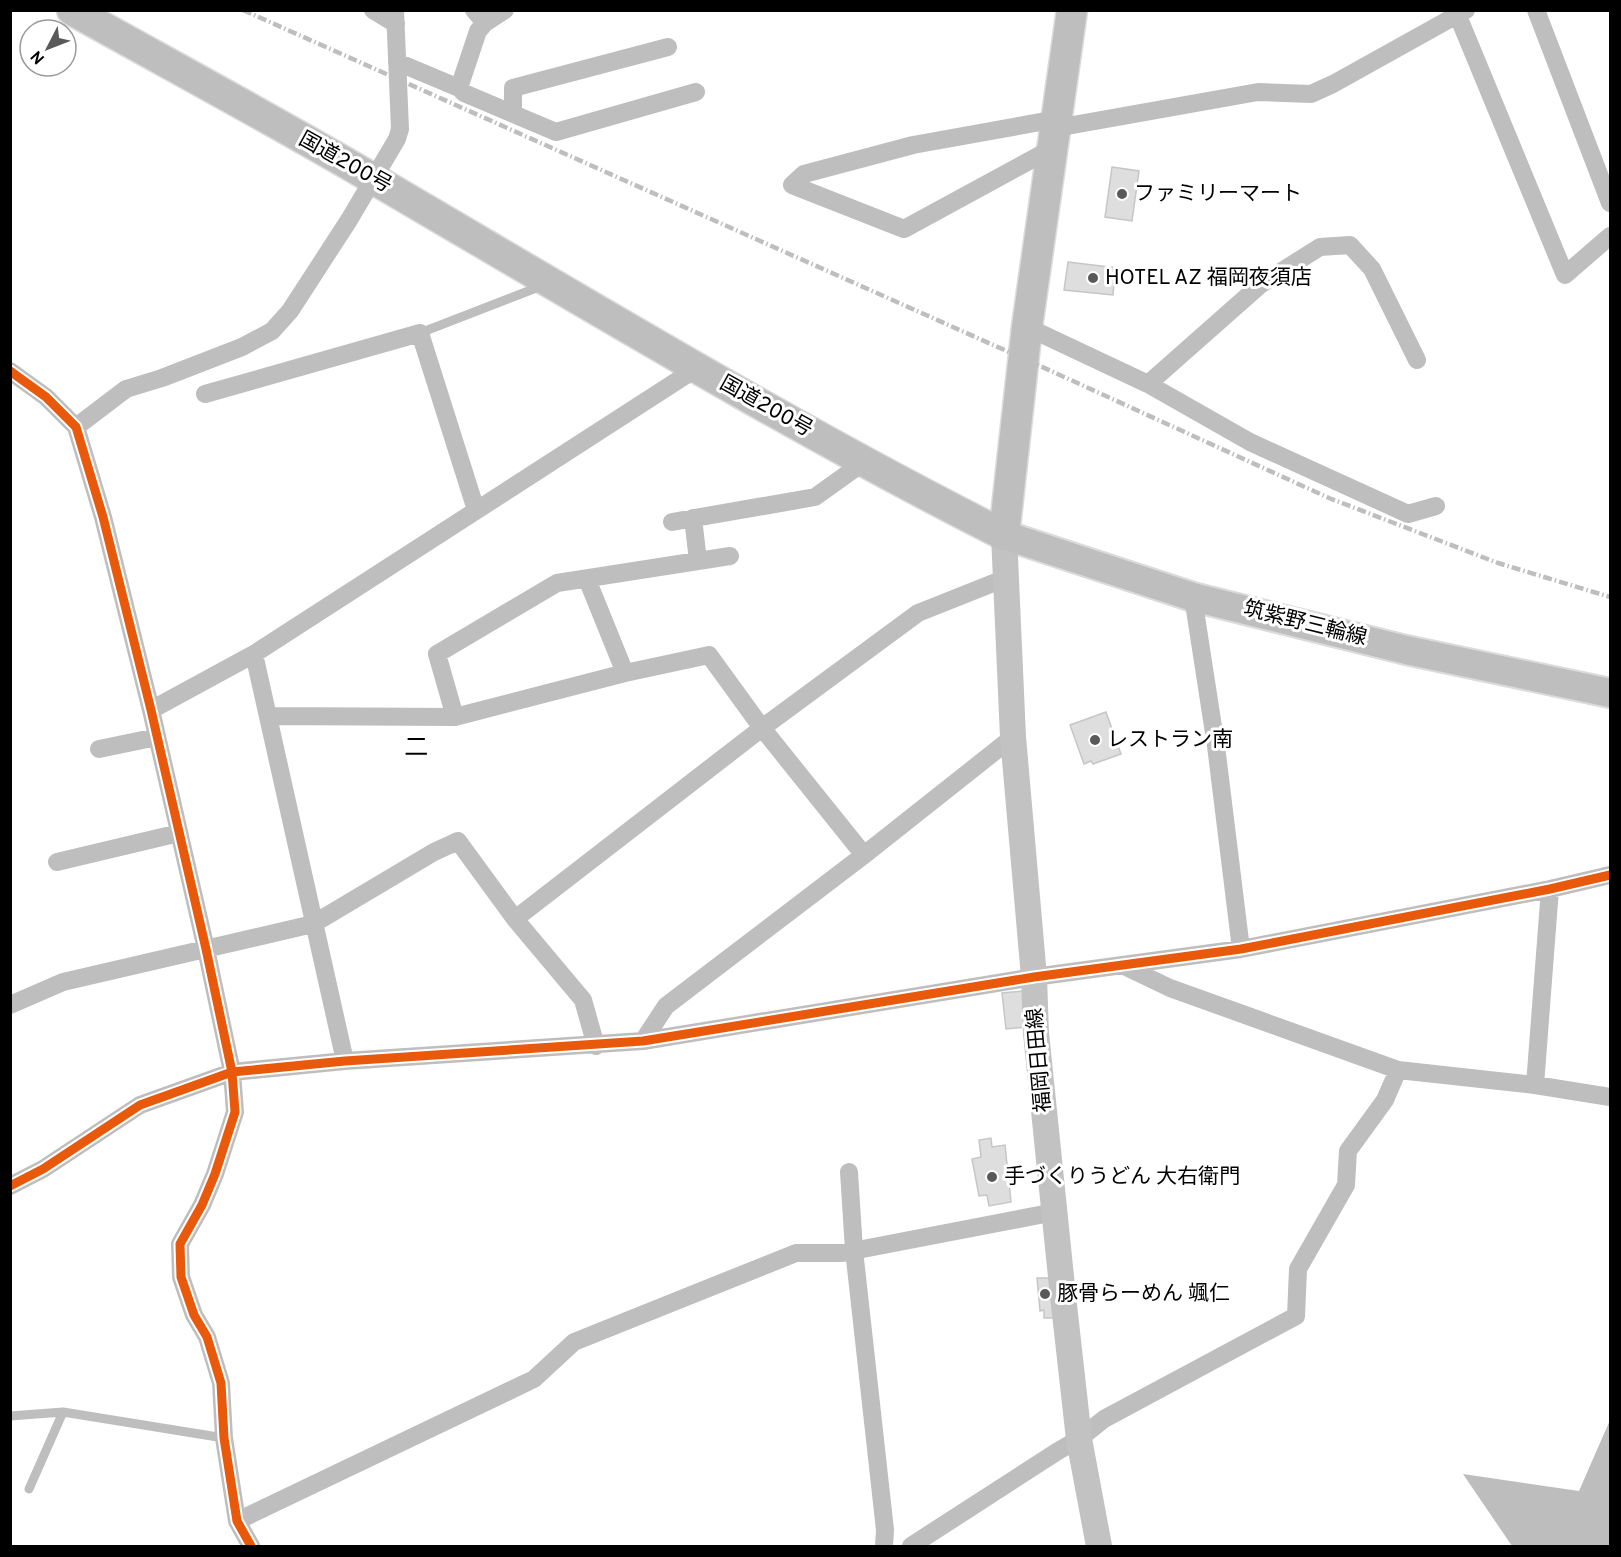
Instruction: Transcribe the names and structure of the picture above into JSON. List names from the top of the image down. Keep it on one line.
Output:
{"streets":{"highway":["国道200号"],"main road":["筑紫野三輪線","福岡日田線"]},"crossings":[["国道200号","筑紫野三輪線"],["国道200号","福岡日田線"],["筑紫野三輪線","福岡日田線"]],"districts":["二"],"places":["ファミリーマート","HOTEL AZ 福岡夜須店","レストラン南","手づくりうどん 大右衛門","豚骨らーめん 颯仁"],"north":"bottom left"}
